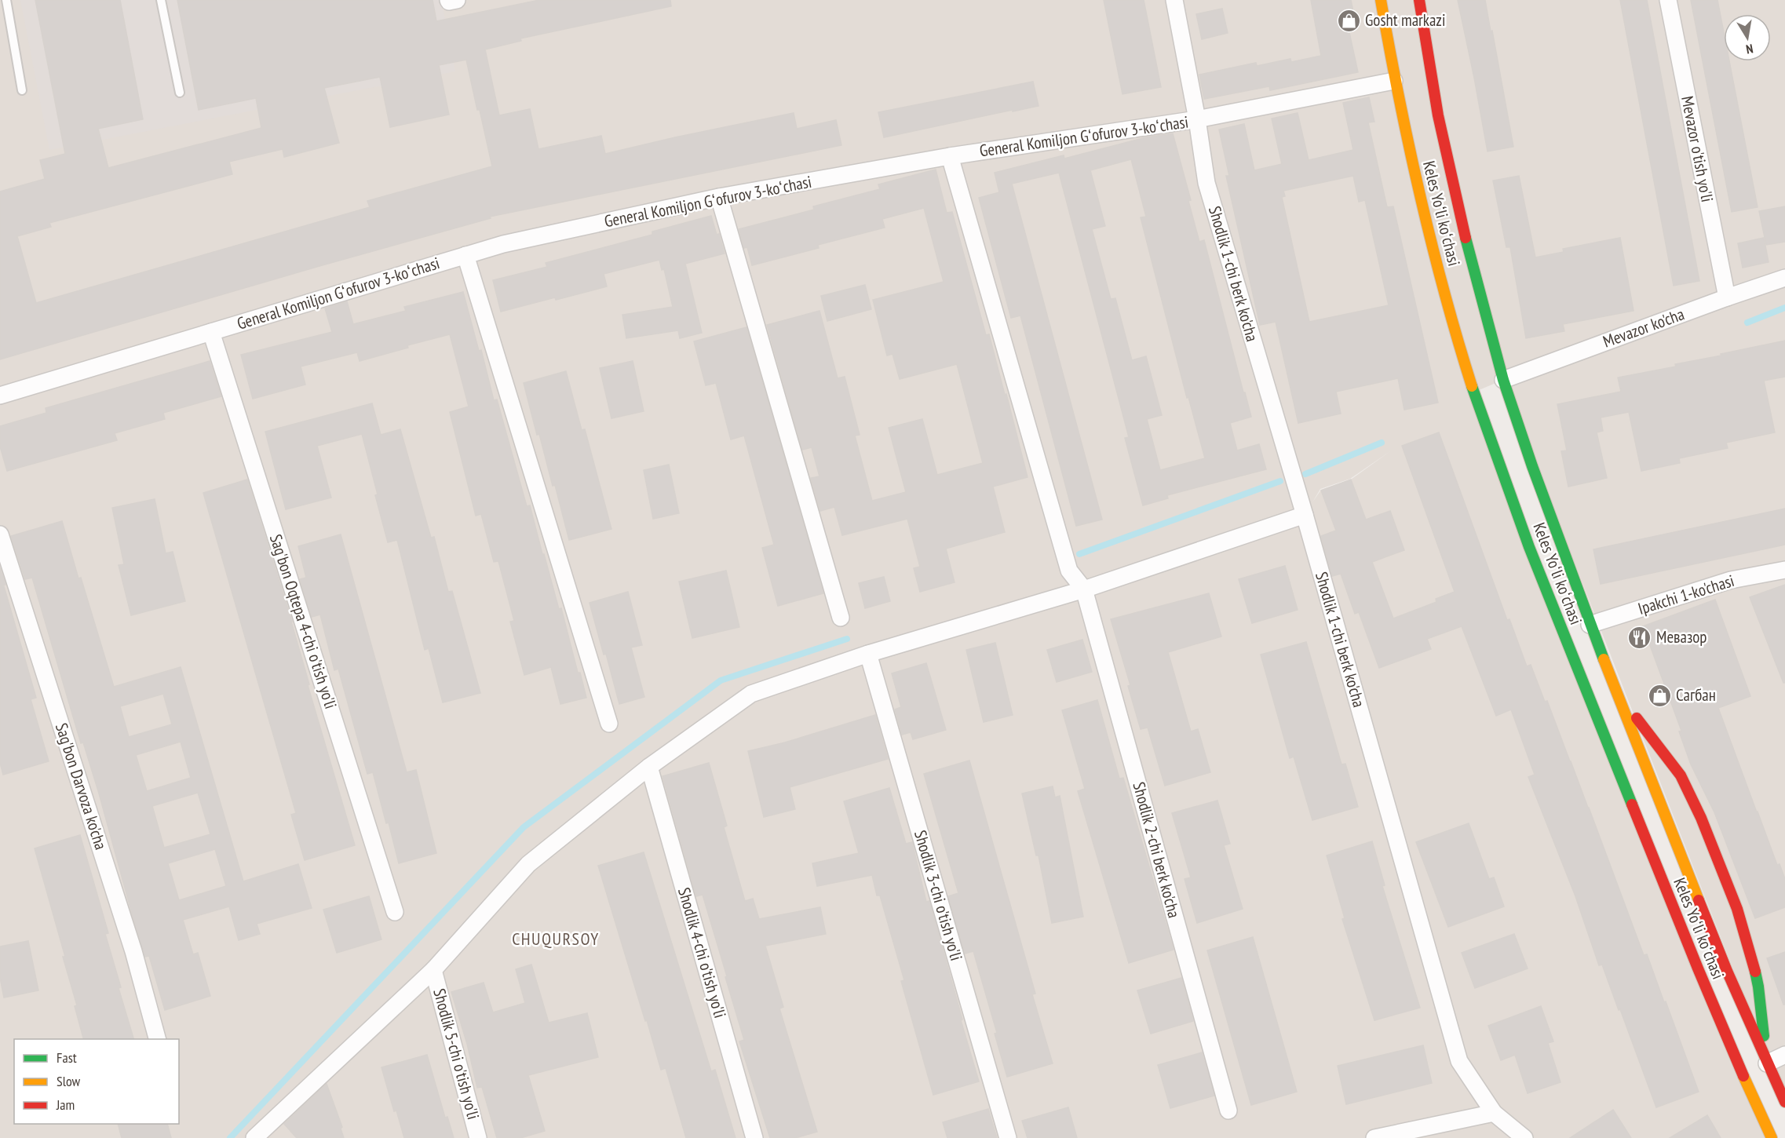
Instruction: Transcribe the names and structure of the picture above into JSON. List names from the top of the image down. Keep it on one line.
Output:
{"streets":{"main road":["Keles Yoʻli koʻchasi"],"street":["General Komiljon Gʻofurov 3-koʻchasi","Mevazor o'tish yo'li","Shodlik 1-chi berk ko'cha","Mevazor ko'cha","Ipakchi 1-ko'chasi","Sag'bon Oqtepa 4-chi o'tish yo'li","Sag'bon Darvoza ko'cha","Shodlik 2-chi berk ko'cha","Shodlik 3-chi o'tish yo'li","Shodlik 4-chi o'tish yo'li","Shodlik 5-chi o'tish yo'li"]},"crossings":[["General Komiljon Gʻofurov 3-koʻchasi","Keles Yoʻli koʻchasi"],["General Komiljon Gʻofurov 3-koʻchasi","Shodlik 1-chi berk ko'cha"],["General Komiljon Gʻofurov 3-koʻchasi","Sag'bon Oqtepa 4-chi o'tish yo'li"],["Mevazor o'tish yo'li","Mevazor ko'cha"],["Keles Yoʻli koʻchasi","Mevazor ko'cha"],["Keles Yoʻli koʻchasi","Ipakchi 1-ko'chasi"]],"districts":["CHUQURSOY"],"places":{"shop":["Gosht markazi","Сагбан"],"restaurant":["Мевазор"]},"legend":["Fast","Slow","Jam"],"north":"bottom"}
